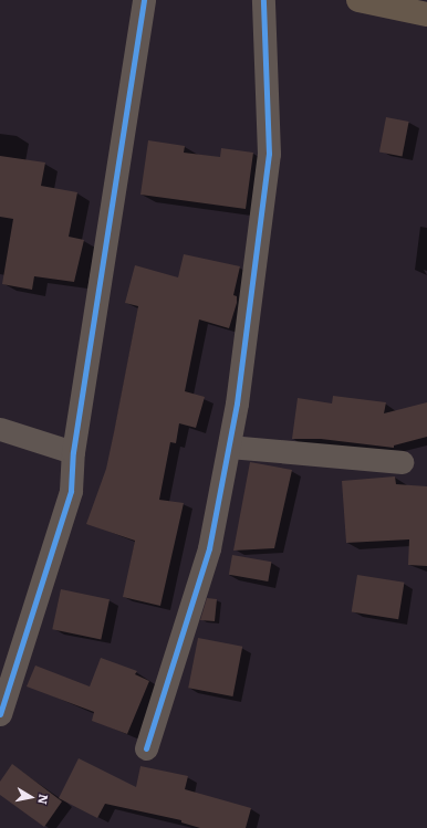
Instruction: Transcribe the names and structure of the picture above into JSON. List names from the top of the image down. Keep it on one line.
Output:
{"north":"right"}
